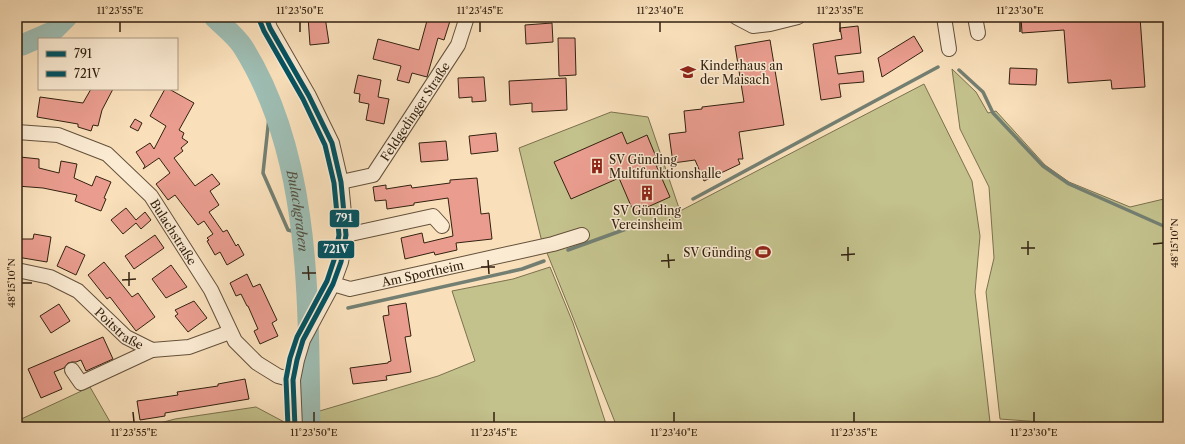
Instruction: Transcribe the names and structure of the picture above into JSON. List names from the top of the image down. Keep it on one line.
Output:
{"streets":{"street":["Feldgedinger Straße","Bulachstraße","Am Sportheim","Poitstraße"]},"crossings":[["Bulachstraße","Poitstraße"]],"water":["Bulachgraben"],"places":{"school or university":["Kinderhaus an der Maisach"],"building":["SV Günding Multifunktionshalle","SV Günding Vereinsheim"],"sports":["SV Günding"]},"lines":["transit line 791","transit line 721V"],"legend":["791","721V"],"coordinates":["11°23'55\"E","11°23'50\"E","11°23'45\"E","11°23'40\"E","11°23'35\"E","11°23'30\"E","48°15'10\"N"]}
